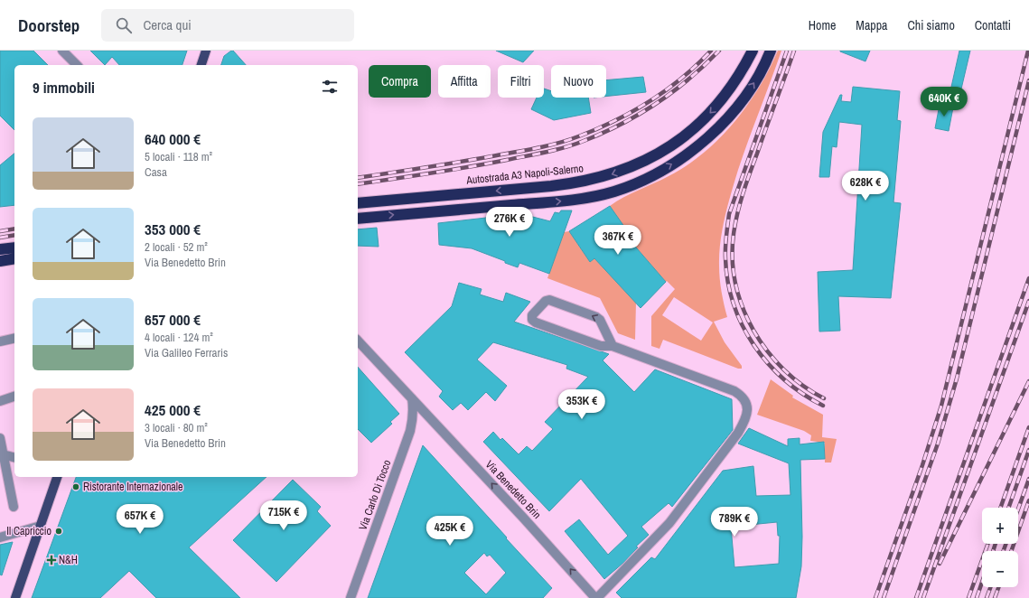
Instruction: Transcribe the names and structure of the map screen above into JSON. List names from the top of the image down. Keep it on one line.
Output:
{"streets":{"highway":["Autostrada A3 Napoli-Salerno"],"street":["Via Benedetto Brin","Via Carlo Di Tocco"]},"crossings":[["Via Benedetto Brin","Via Carlo Di Tocco"]],"one_way":["Via Benedetto Brin"],"places":{"other":["Ristorante Internazionale","Il Capriccio"],"health":["N&H"]},"page":{"header":"Doorstep","search":"Cerca qui","nav":["Home","Mappa","Chi siamo","Contatti"],"chip":["Compra","Affitta","Filtri","Nuovo"],"heading":"9 immobili","price":["640K €","628K €","276K €","367K €","353K €","715K €","657K €","789K €","425K €"],"list":[{"name":"640 000 €","note":"5 locali · 118 m² · Casa"},{"name":"353 000 €","note":"2 locali · 52 m² · Via Benedetto Brin"},{"name":"657 000 €","note":"4 locali · 124 m² · Via Galileo Ferraris"},{"name":"425 000 €","note":"3 locali · 80 m² · Via Benedetto Brin"}],"map_buttons":["+","−"]}}
